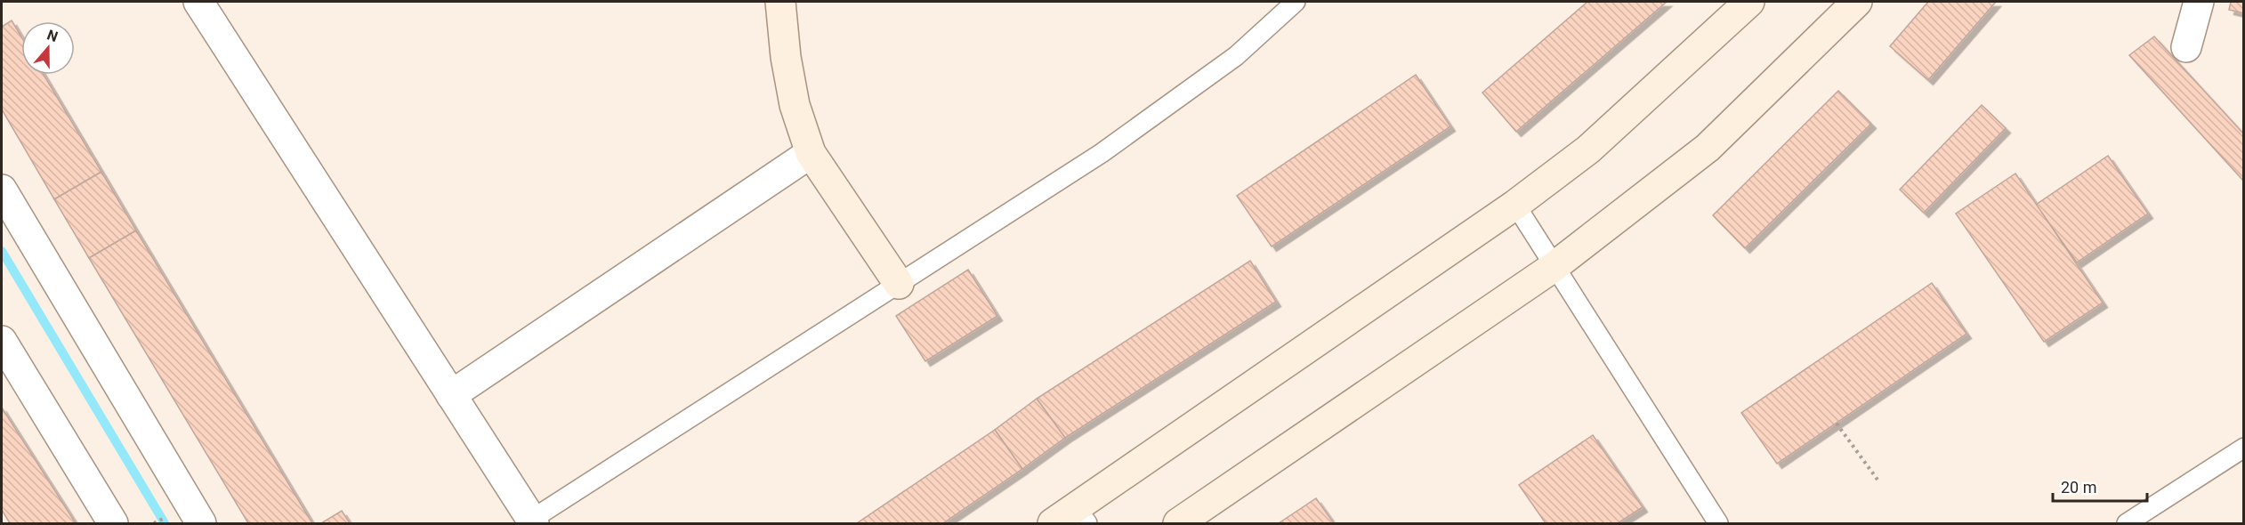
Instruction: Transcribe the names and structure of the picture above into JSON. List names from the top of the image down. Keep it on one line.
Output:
{"scale_bar":"20 m","north":"top"}
